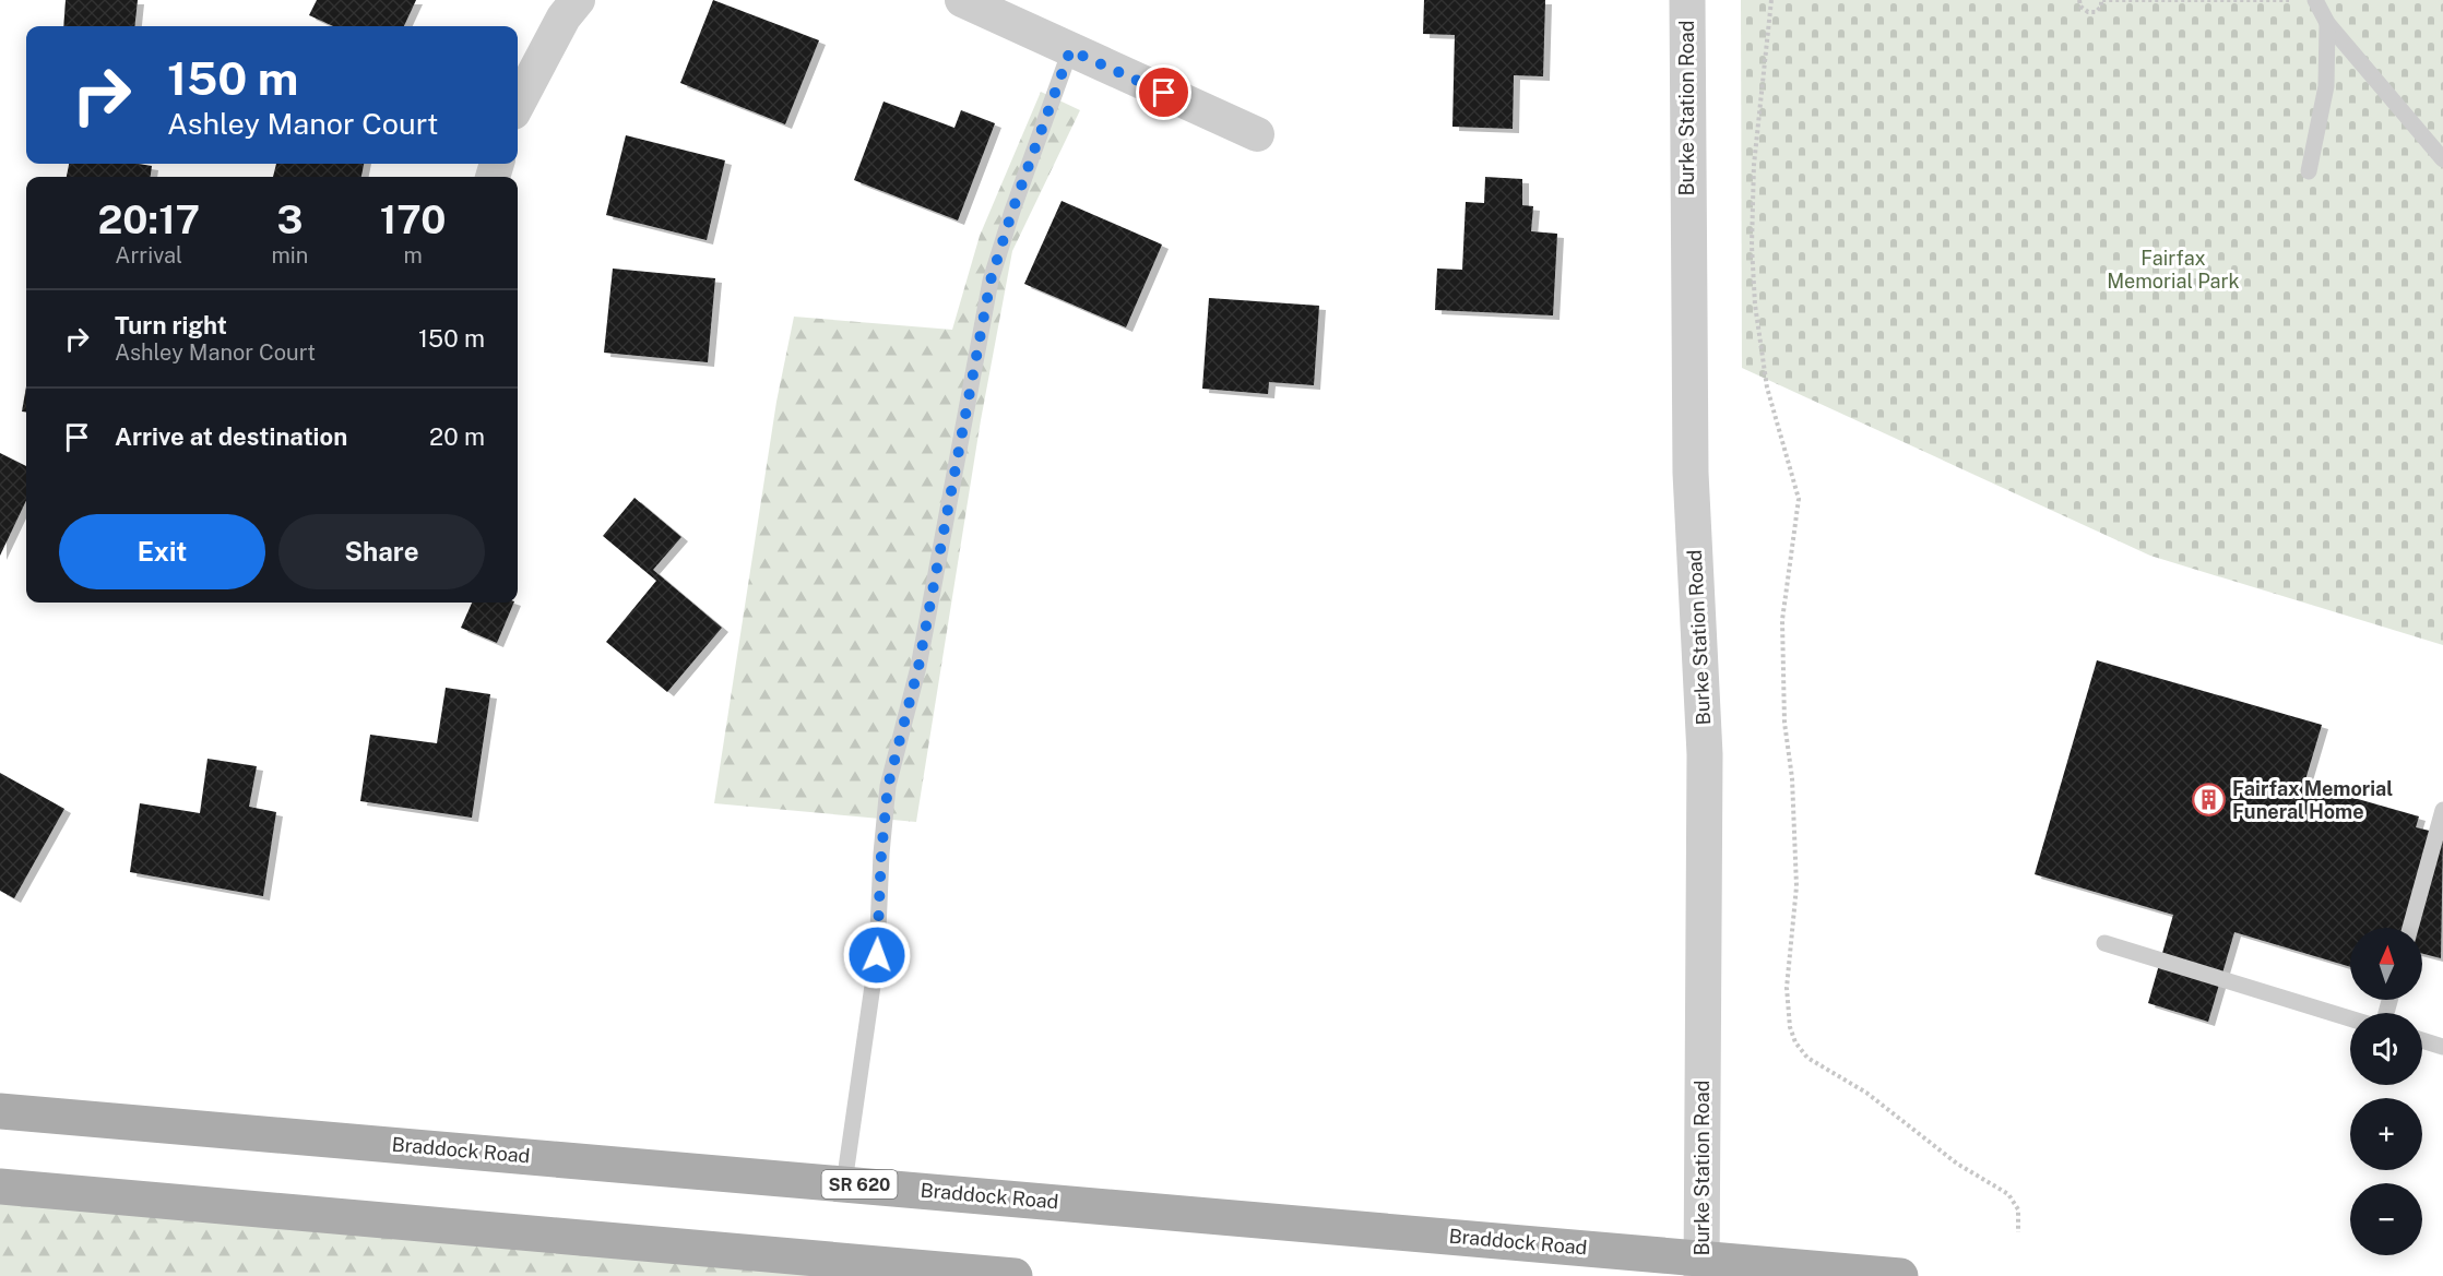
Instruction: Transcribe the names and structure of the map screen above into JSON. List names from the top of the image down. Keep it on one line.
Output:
{"streets":{"main road":["Braddock Road","SR 620"],"street":["Burke Station Road"]},"crossings":[["Burke Station Road","Braddock Road"]],"parks":["Fairfax Memorial Park"],"places":{"building":["Fairfax Memorial Funeral Home"]},"north":"top","page":{"turn":["150 m","Ashley Manor Court"],"eta":["20:17","Arrival","3","min","170","m"],"list":[{"name":"Turn right","note":"Ashley Manor Court","value":"150 m"},{"name":"Arrive at destination","value":"20 m"}],"buttons":["Exit","Share"],"map_buttons":["+","−"]}}
